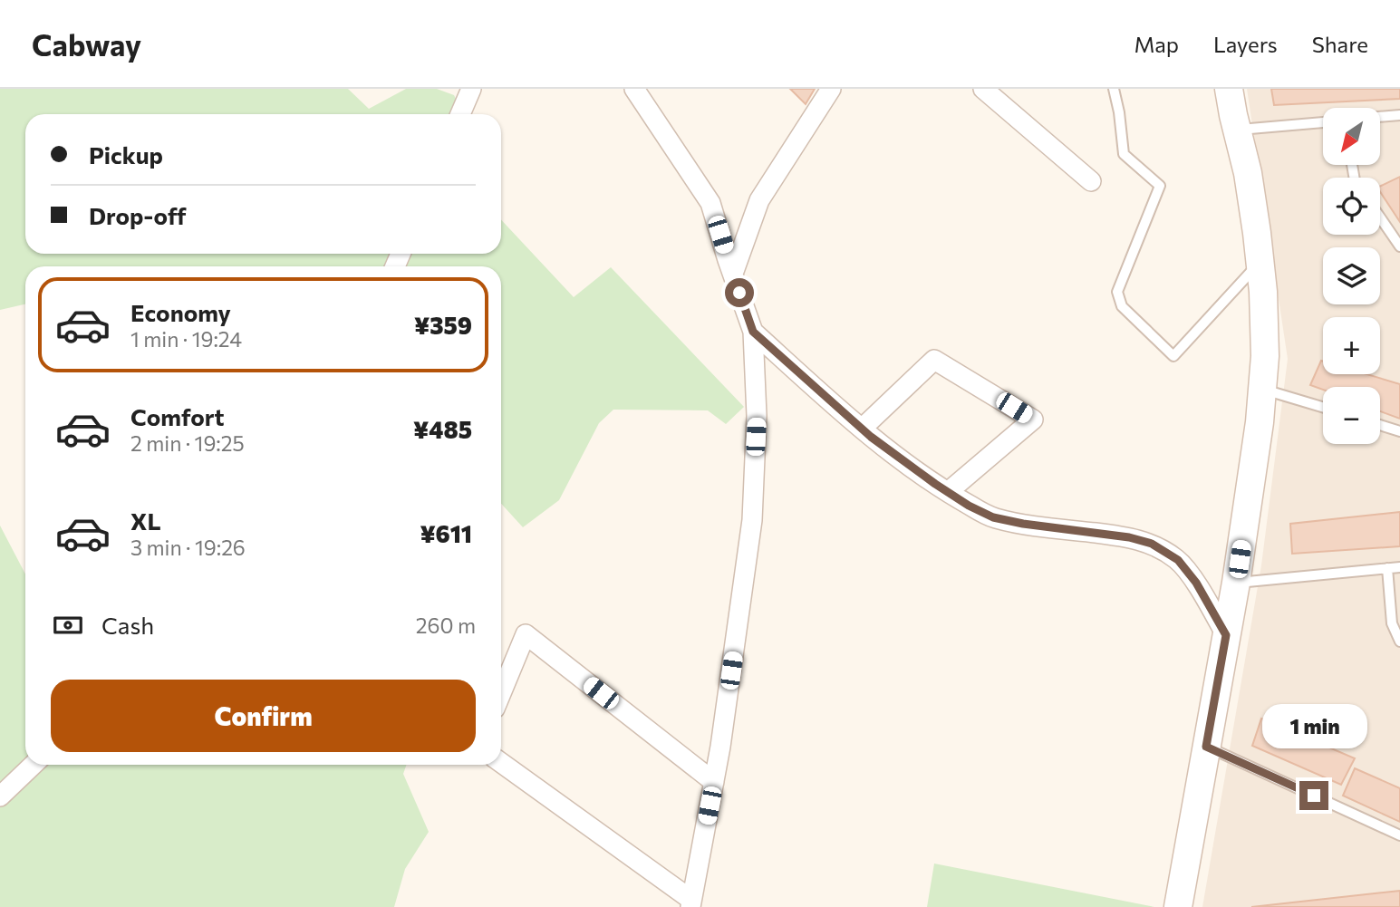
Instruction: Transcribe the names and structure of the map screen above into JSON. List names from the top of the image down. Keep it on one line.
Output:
{"north":"bottom left","page":{"header":"Cabway","nav":["Map","Layers","Share"],"map_buttons":["+","−"],"banner":["Pickup","Drop-off"],"list":[{"name":"Economy","note":"1 min · 19:24","value":"¥359"},{"name":"Comfort","note":"2 min · 19:25","value":"¥485"},{"name":"XL","note":"3 min · 19:26","value":"¥611"}],"pay":["Cash","260 m"],"buttons":"Confirm","bubble":"1 min"}}
